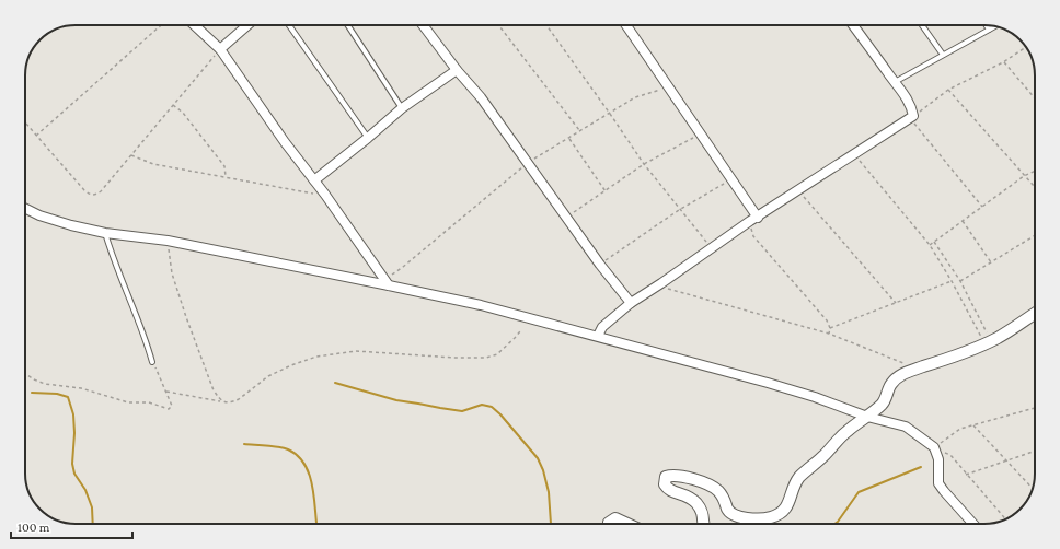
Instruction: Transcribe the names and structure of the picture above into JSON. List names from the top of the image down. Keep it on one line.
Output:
{"scale_bar":"100 m"}
